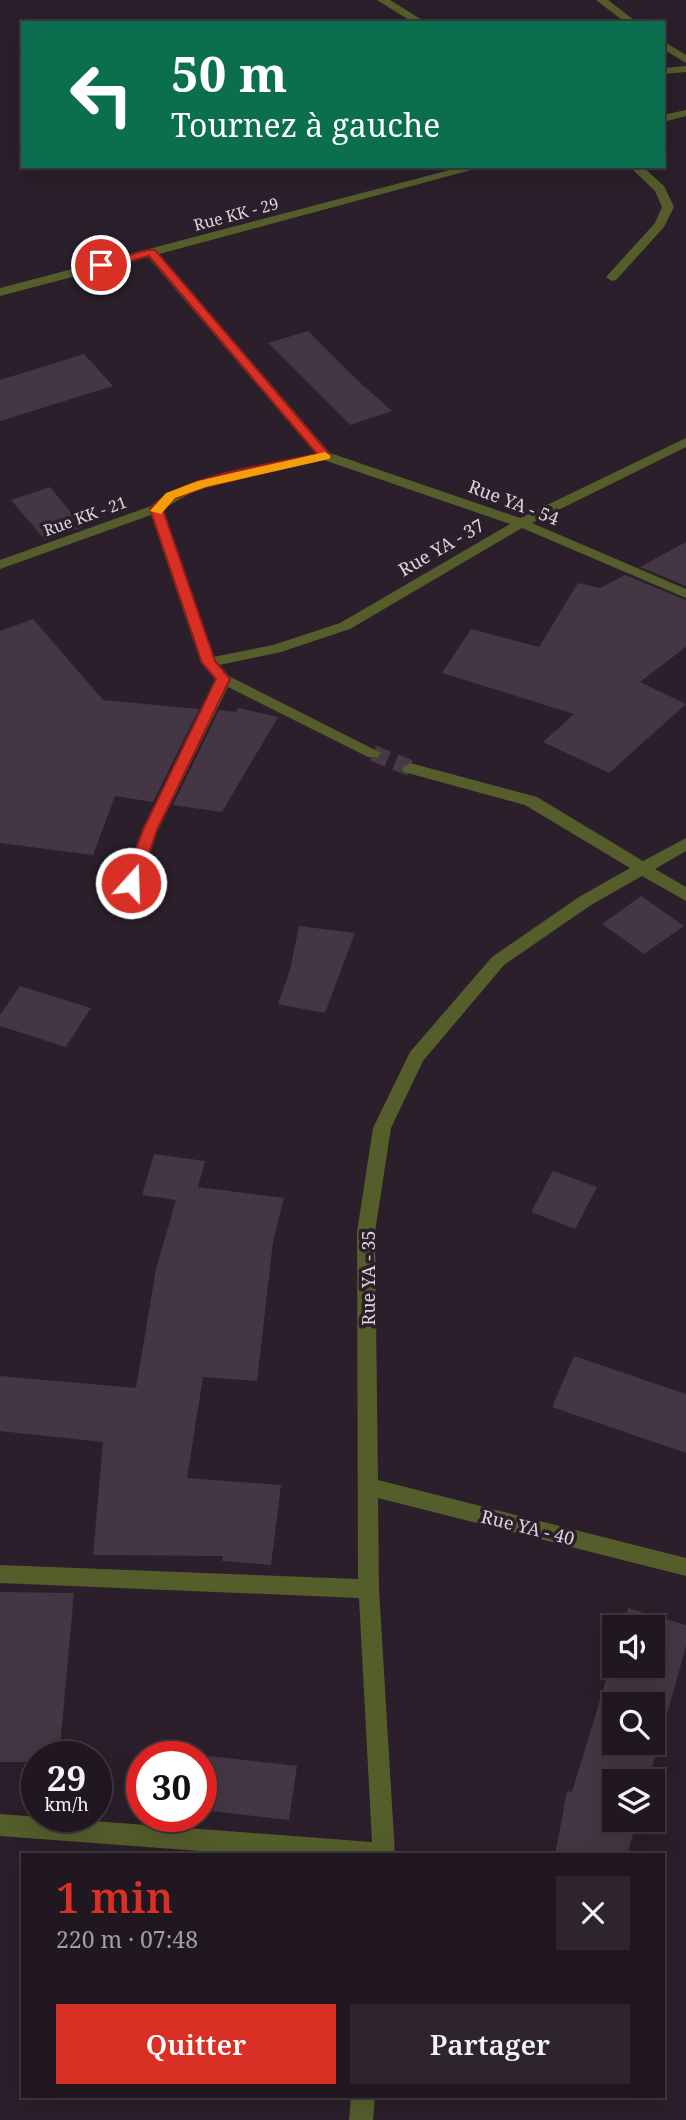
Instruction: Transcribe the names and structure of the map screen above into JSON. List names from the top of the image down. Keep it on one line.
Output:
{"streets":{"street":["Rue KK - 29","Rue YA - 54","Rue KK - 21","Rue YA - 37","Rue YA - 35","Rue YA - 40"]},"crossings":[["Rue YA - 54","Rue KK - 21"],["Rue YA - 54","Rue YA - 37"],["Rue YA - 35","Rue YA - 40"]],"page":{"turn":["50 m","Tournez à gauche"],"speed":"29 km/h","limit":"30","heading":["1 min","220 m · 07:48"],"buttons":["Quitter","Partager"]}}
